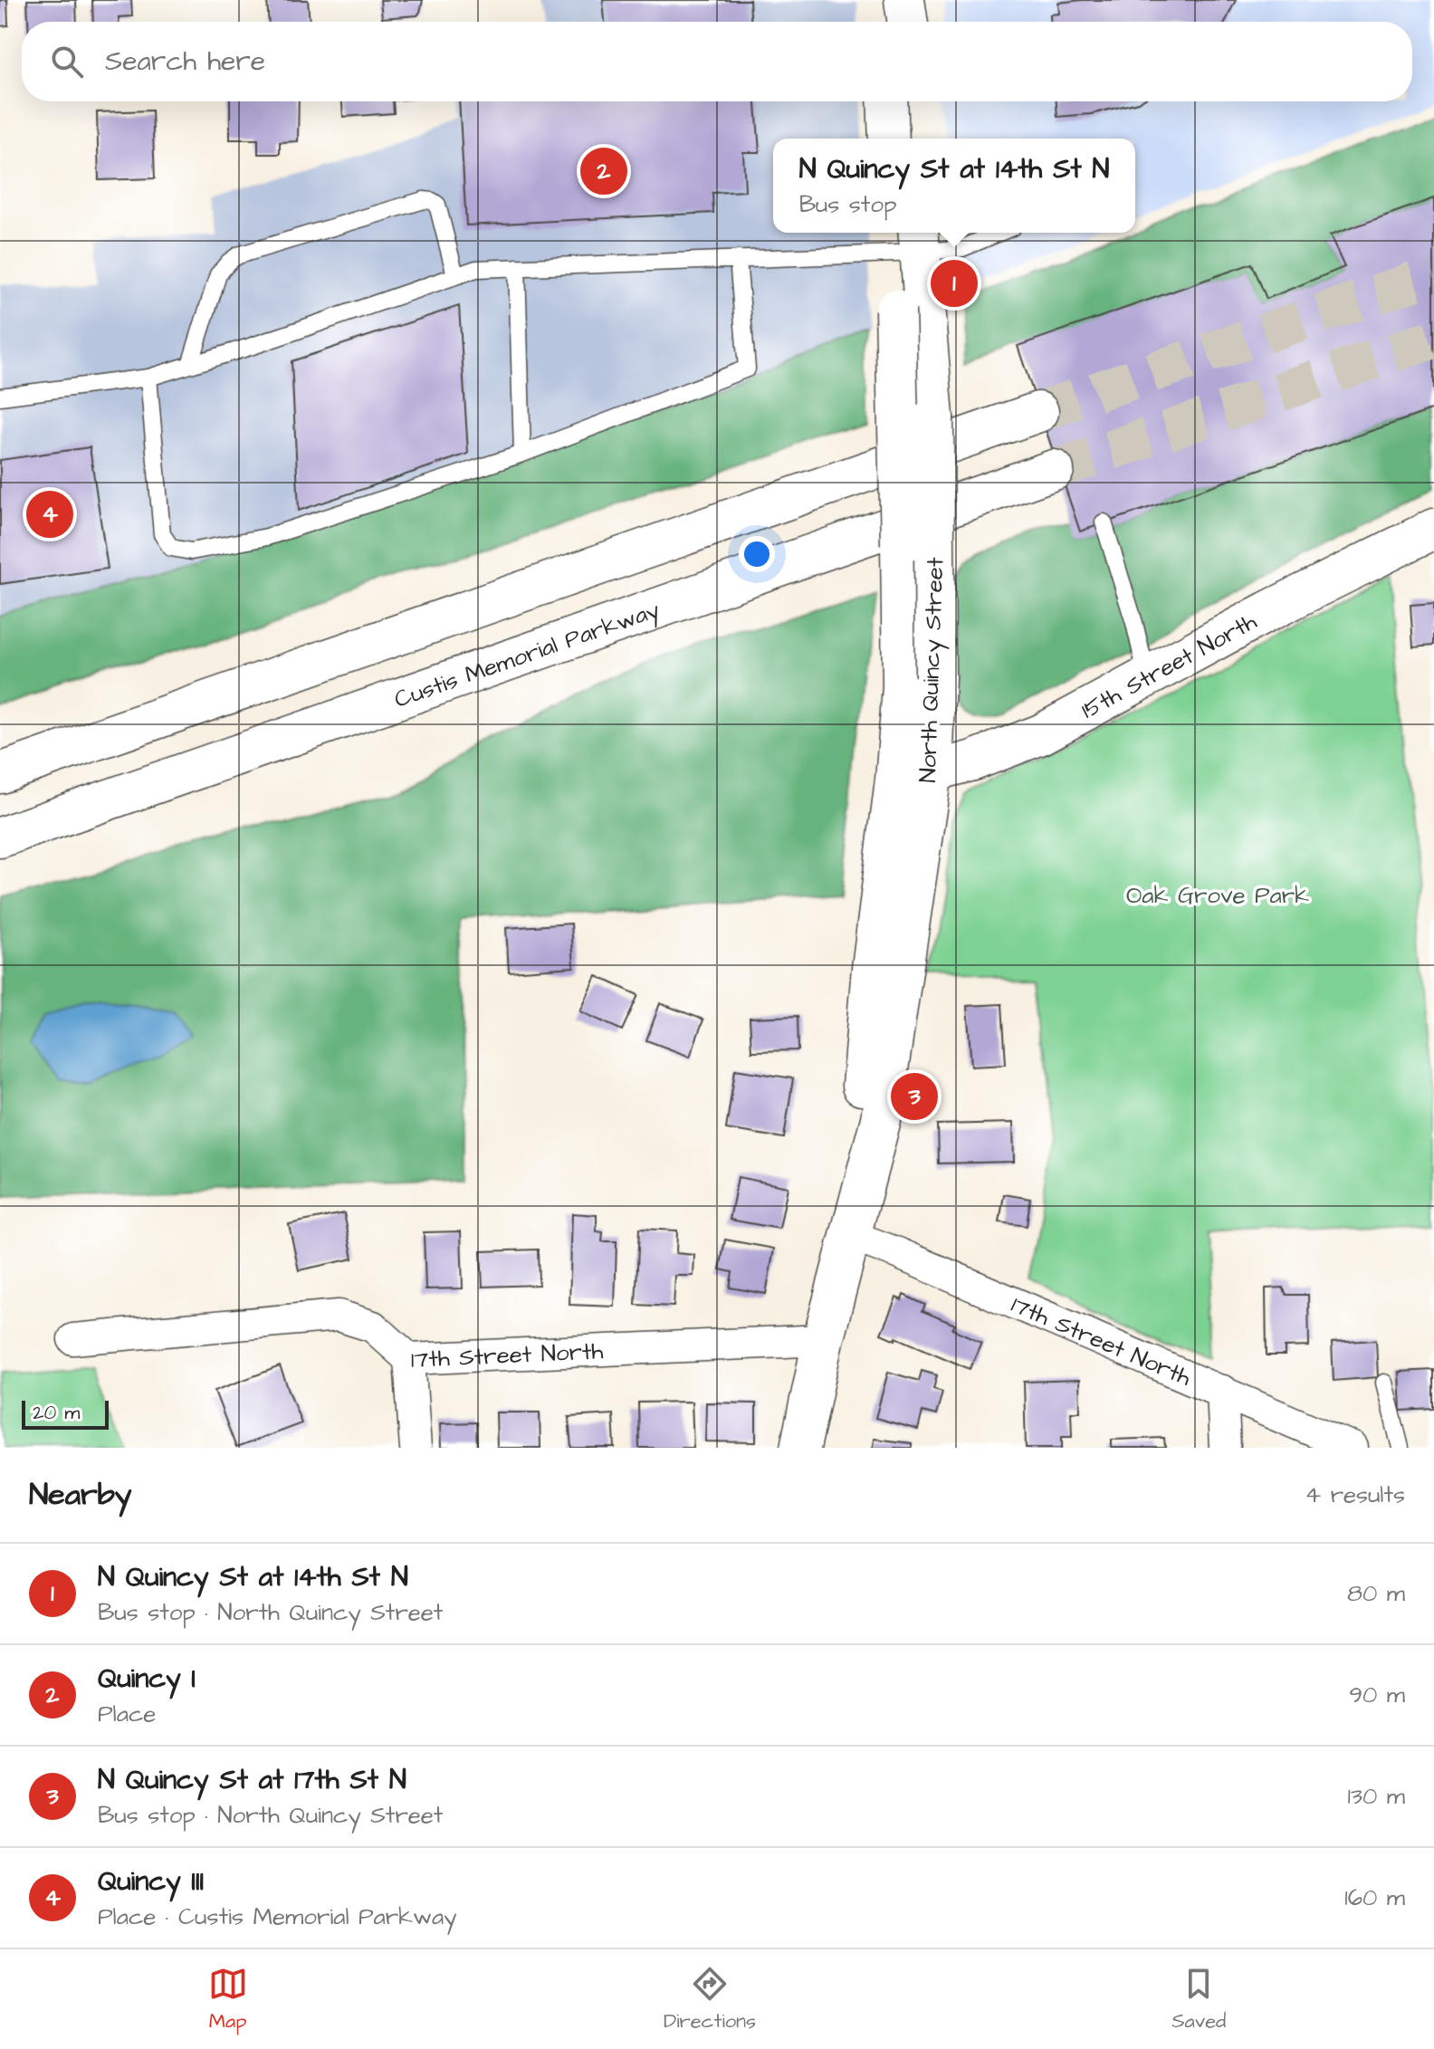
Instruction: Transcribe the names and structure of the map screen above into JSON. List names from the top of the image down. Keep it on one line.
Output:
{"streets":{"main road":["Custis Memorial Parkway","15th Street North","North Quincy Street"],"street":["17th Street North"]},"crossings":[["15th Street North","North Quincy Street"],["North Quincy Street","17th Street North"]],"parks":["Oak Grove Park"],"scale_bar":"20 m","page":{"search":"Search here","popup":["N Quincy St at 14th St N","Bus stop"],"pins":["2","1","4","3"],"scale":"20 m","heading":["Nearby","4 results"],"list":[{"mark":"1","name":"N Quincy St at 14th St N","note":"Bus stop · North Quincy Street","value":"80 m"},{"mark":"2","name":"Quincy I","note":"Place","value":"90 m"},{"mark":"3","name":"N Quincy St at 17th St N","note":"Bus stop · North Quincy Street","value":"130 m"},{"mark":"4","name":"Quincy III","note":"Place · Custis Memorial Parkway","value":"160 m"}],"nav":["Map","Directions","Saved"]}}
